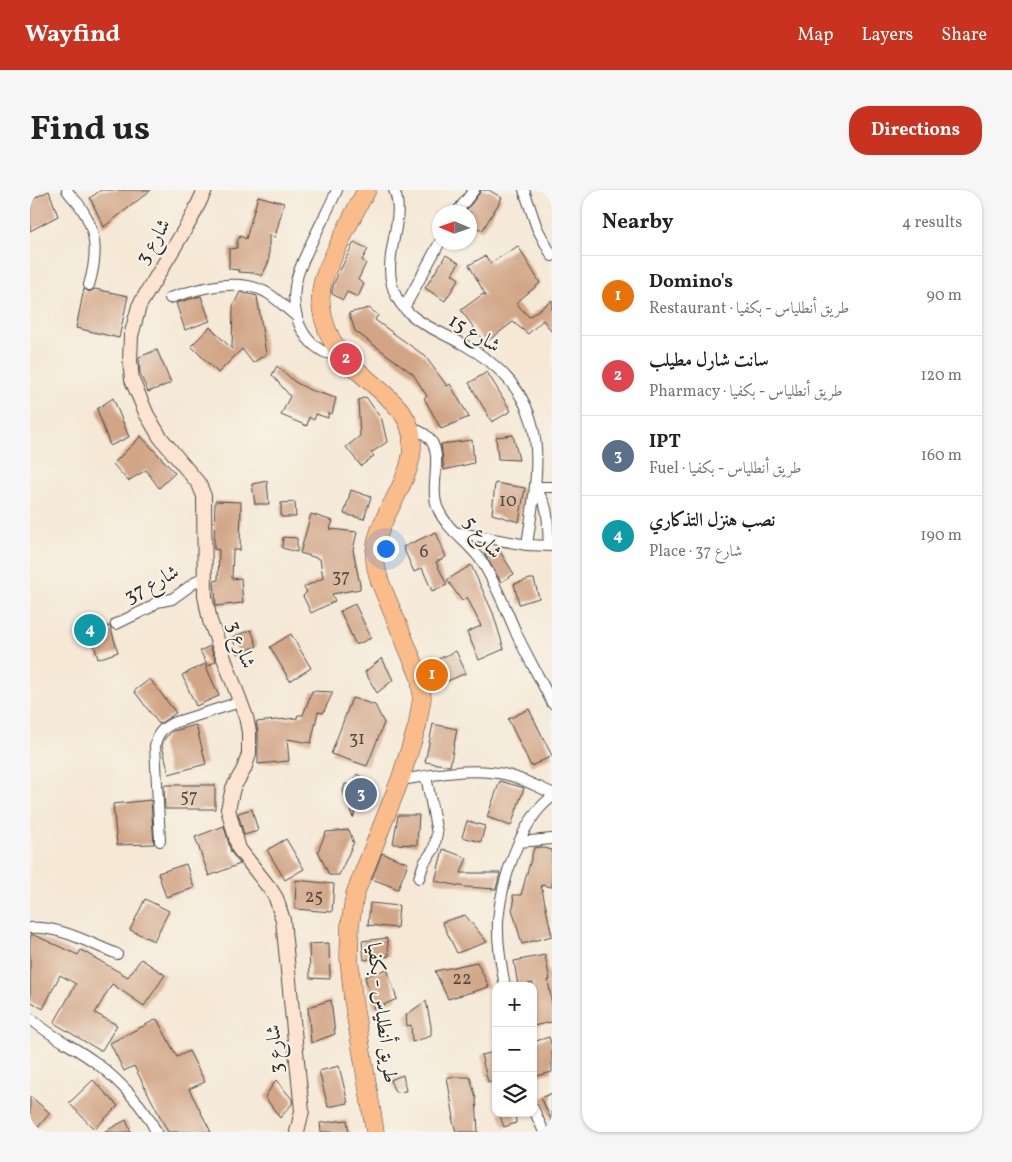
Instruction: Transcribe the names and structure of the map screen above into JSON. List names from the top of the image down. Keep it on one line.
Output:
{"streets":{"highway":["طريق أنطلياس - بكفيا"],"street":["شارع 3","شارع 15","شارع 5","شارع 37"]},"crossings":[["شارع 3","شارع 37"],["شارع 5","طريق أنطلياس - بكفيا"]],"house_numbers":["10","6","37","31","57","25","22"],"north":"left","page":{"header":"Wayfind","nav":["Map","Layers","Share"],"title":"Find us","buttons":"Directions","heading":["Nearby","4 results"],"list":[{"mark":"1","name":"Domino's","note":"Restaurant · طريق أنطلياس - بكفيا","value":"90 m"},{"mark":"2","name":"سانت شارل مطيلب","note":"Pharmacy · طريق أنطلياس - بكفيا","value":"120 m"},{"mark":"3","name":"IPT","note":"Fuel · طريق أنطلياس - بكفيا","value":"160 m"},{"mark":"4","name":"نصب هنزل التذكاري","note":"Place · شارع 37","value":"190 m"}],"pins":["2","4","1","3"],"map_buttons":["+","−"]}}
